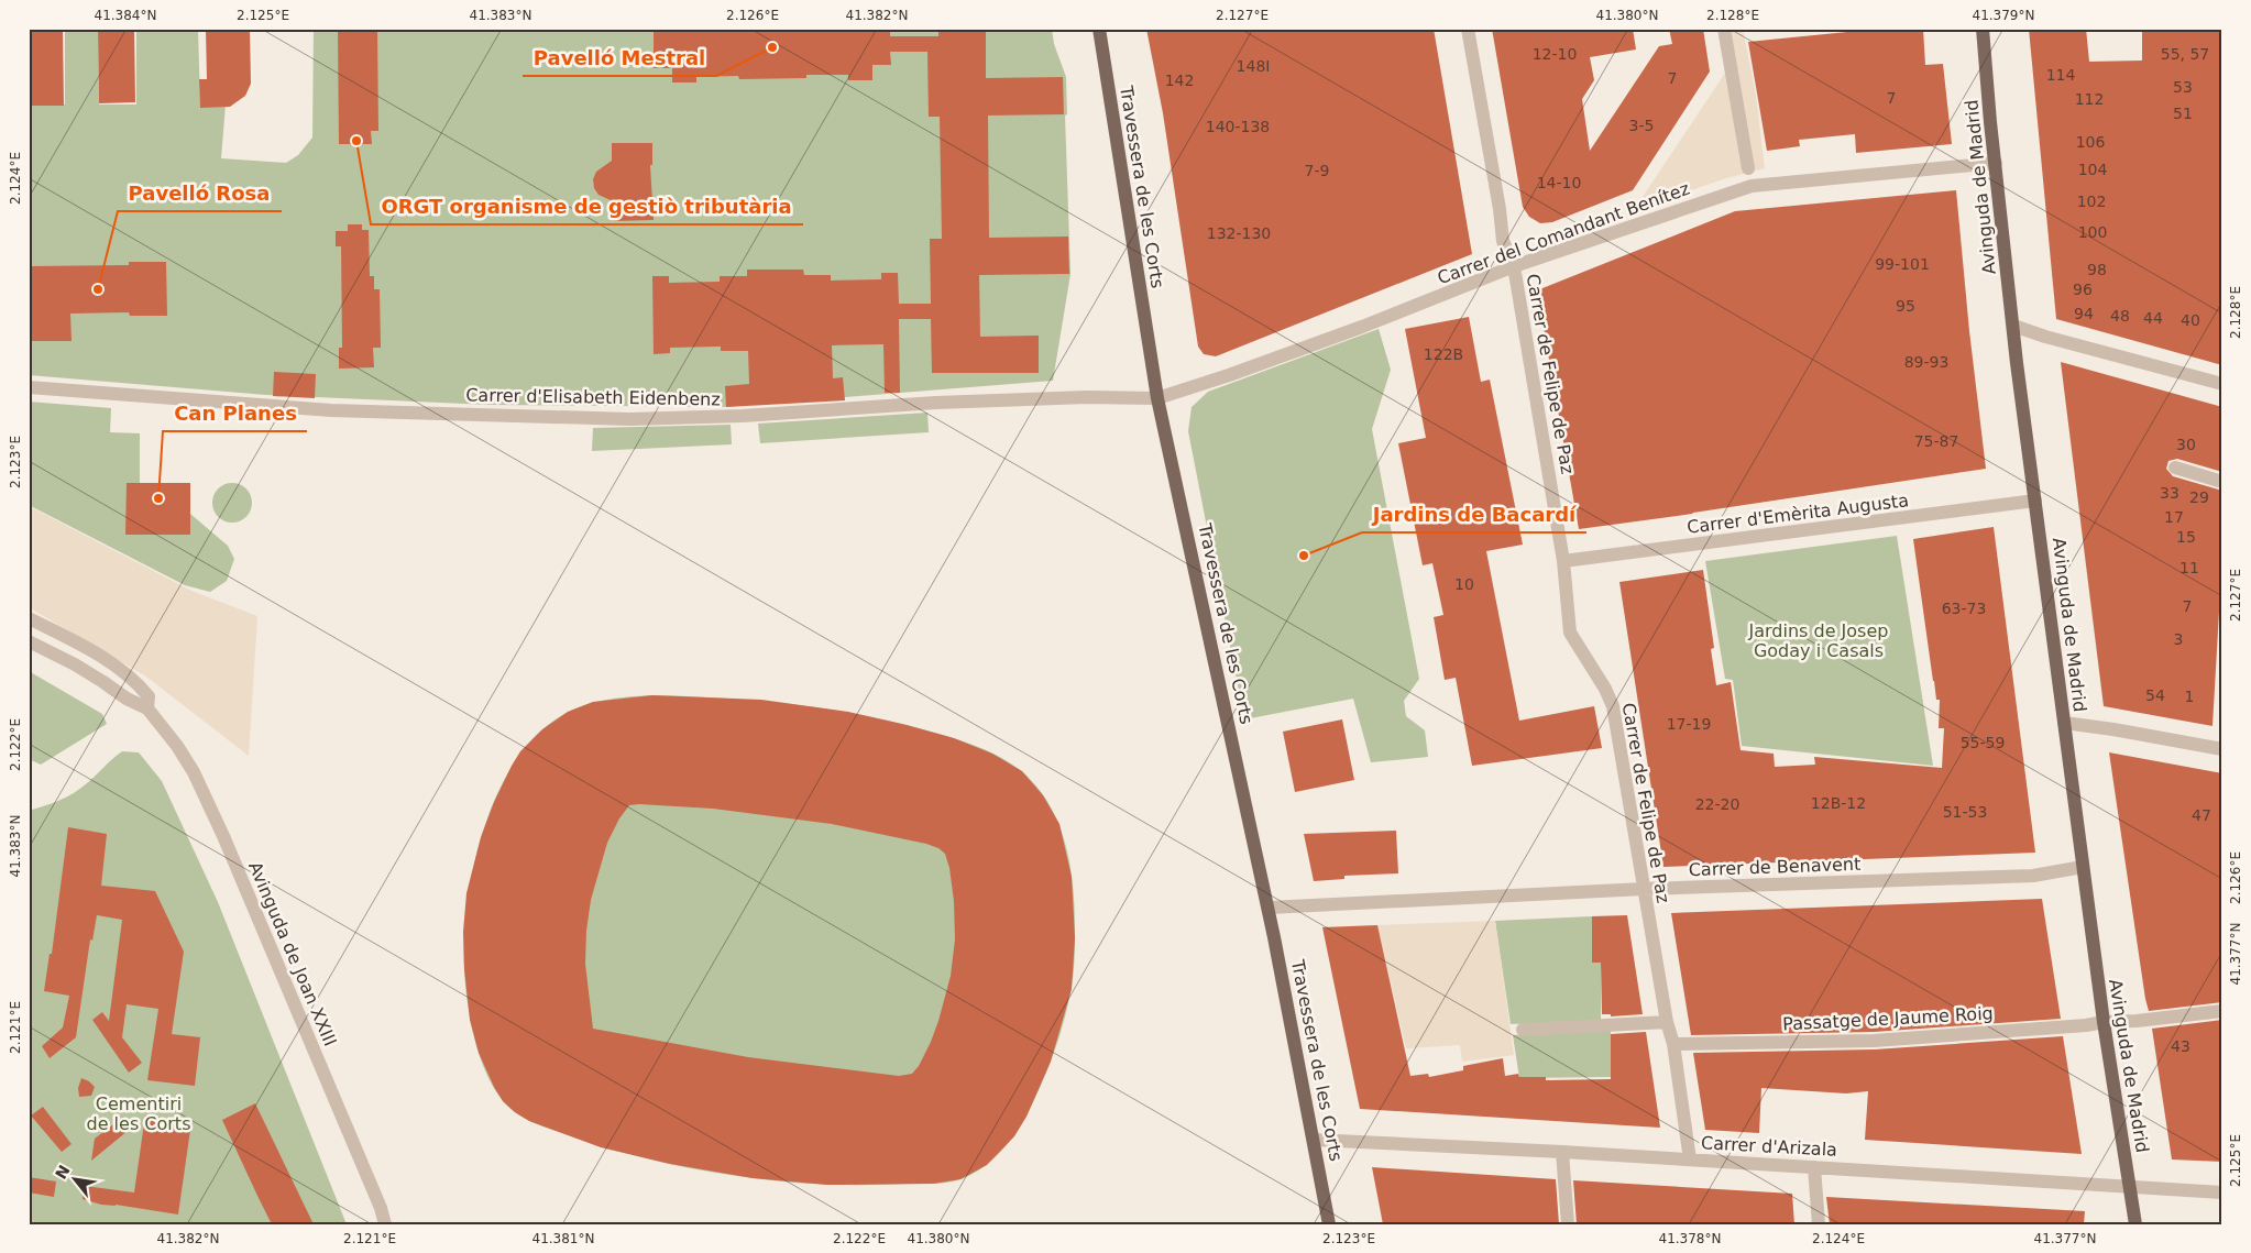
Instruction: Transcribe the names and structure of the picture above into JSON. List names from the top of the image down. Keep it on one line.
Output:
{"streets":{"main road":["Travessera de les Corts","Avinguda de Madrid"],"street":["Carrer del Comandant Benítez","Carrer de Felipe de Paz","Carrer d'Elisabeth Eidenbenz","Carrer d'Emèrita Augusta","Carrer de Benavent","Avinguda de Joan XXIII","Passatge de Jaume Roig","Carrer d'Arizala"]},"crossings":[["Travessera de les Corts","Carrer del Comandant Benítez"],["Travessera de les Corts","Carrer d'Elisabeth Eidenbenz"],["Travessera de les Corts","Carrer de Benavent"],["Travessera de les Corts","Carrer d'Arizala"],["Avinguda de Madrid","Carrer del Comandant Benítez"],["Avinguda de Madrid","Carrer d'Emèrita Augusta"],["Avinguda de Madrid","Carrer de Benavent"],["Avinguda de Madrid","Passatge de Jaume Roig"],["Avinguda de Madrid","Carrer d'Arizala"],["Carrer del Comandant Benítez","Carrer de Felipe de Paz"],["Carrer del Comandant Benítez","Carrer d'Elisabeth Eidenbenz"],["Carrer de Felipe de Paz","Carrer d'Emèrita Augusta"],["Carrer de Felipe de Paz","Carrer de Benavent"],["Carrer de Felipe de Paz","Passatge de Jaume Roig"],["Carrer de Felipe de Paz","Carrer d'Arizala"]],"parks":["Jardins de Josep Goday i Casals","Cementiri de les Corts"],"places":["Pavelló Mestral","ORGT organisme de gestiò tributària","Pavelló Rosa","Can Planes","Jardins de Bacardí"],"house_numbers":["12-10","55, 57","148I","114","7","142","53","7","112","51","3-5","140-138","106","104","7-9","14-10","102","100","132-130","99-101","98","96","95","94","48","44","40","122B","89-93","75-87","30","33","29","17","15","11","10","7","63-73","3","54","1","17-19","55-59","12B-12","22-20","51-53","47","43"],"north":"top left","coordinates":["41.384°N","2.125°E","41.383°N","2.126°E","41.382°N","2.127°E","41.380°N","2.128°E","41.379°N","2.124°E","2.123°E","2.122°E","41.377°N","2.121°E","41.381°N","41.378°N"]}
